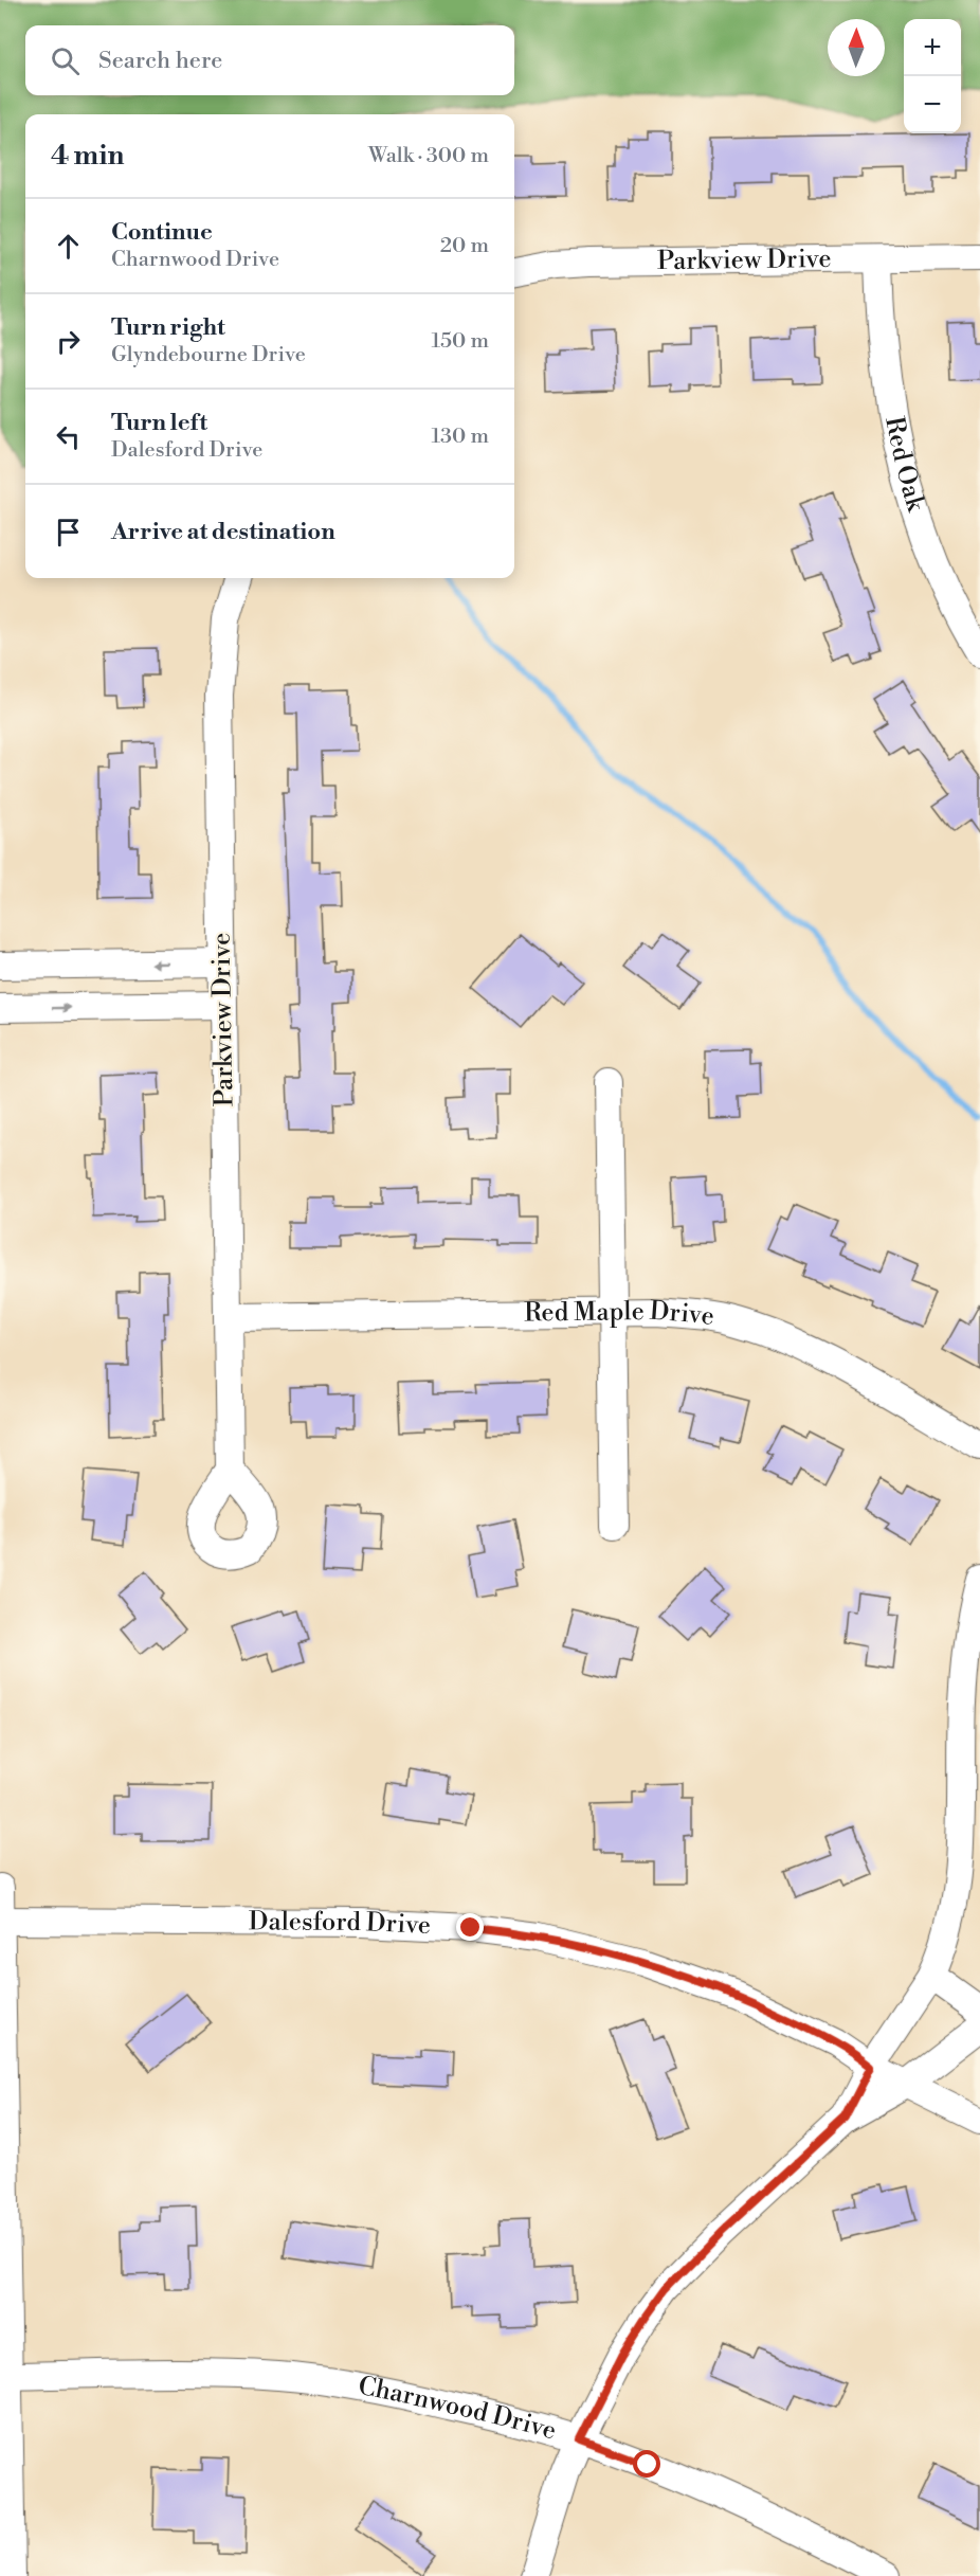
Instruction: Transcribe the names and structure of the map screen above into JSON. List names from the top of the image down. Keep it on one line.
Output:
{"streets":{"street":["Parkview Drive","Red Oak","Red Maple Drive","Dalesford Drive","Charnwood Drive"]},"crossings":[["Parkview Drive","Red Oak"],["Parkview Drive","Red Maple Drive"]],"north":"top","page":{"map_buttons":["+","−"],"search":"Search here","heading":["4 min","Walk · 300 m"],"list":[["Continue","Charnwood Drive","20 m"],["Turn right","Glyndebourne Drive","150 m"],["Turn left","Dalesford Drive","130 m"],"Arrive at destination"]}}
